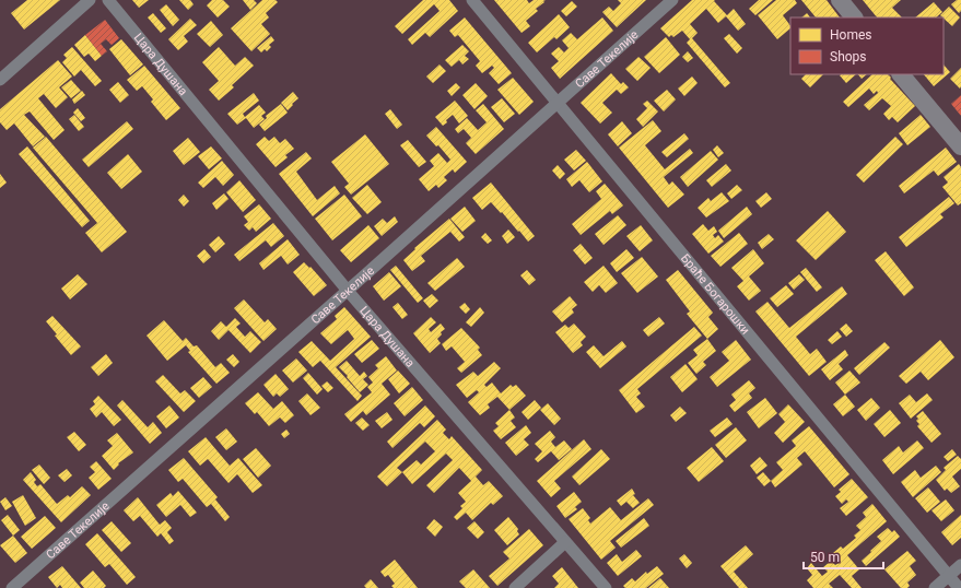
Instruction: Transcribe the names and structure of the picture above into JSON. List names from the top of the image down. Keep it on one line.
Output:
{"streets":{"street":["Саве Текелије","Цара Душана","Браће Богарошки"]},"crossings":[["Саве Текелије","Цара Душана"],["Саве Текелије","Браће Богарошки"]],"legend":["Homes","Shops"],"scale_bar":"50 m"}
